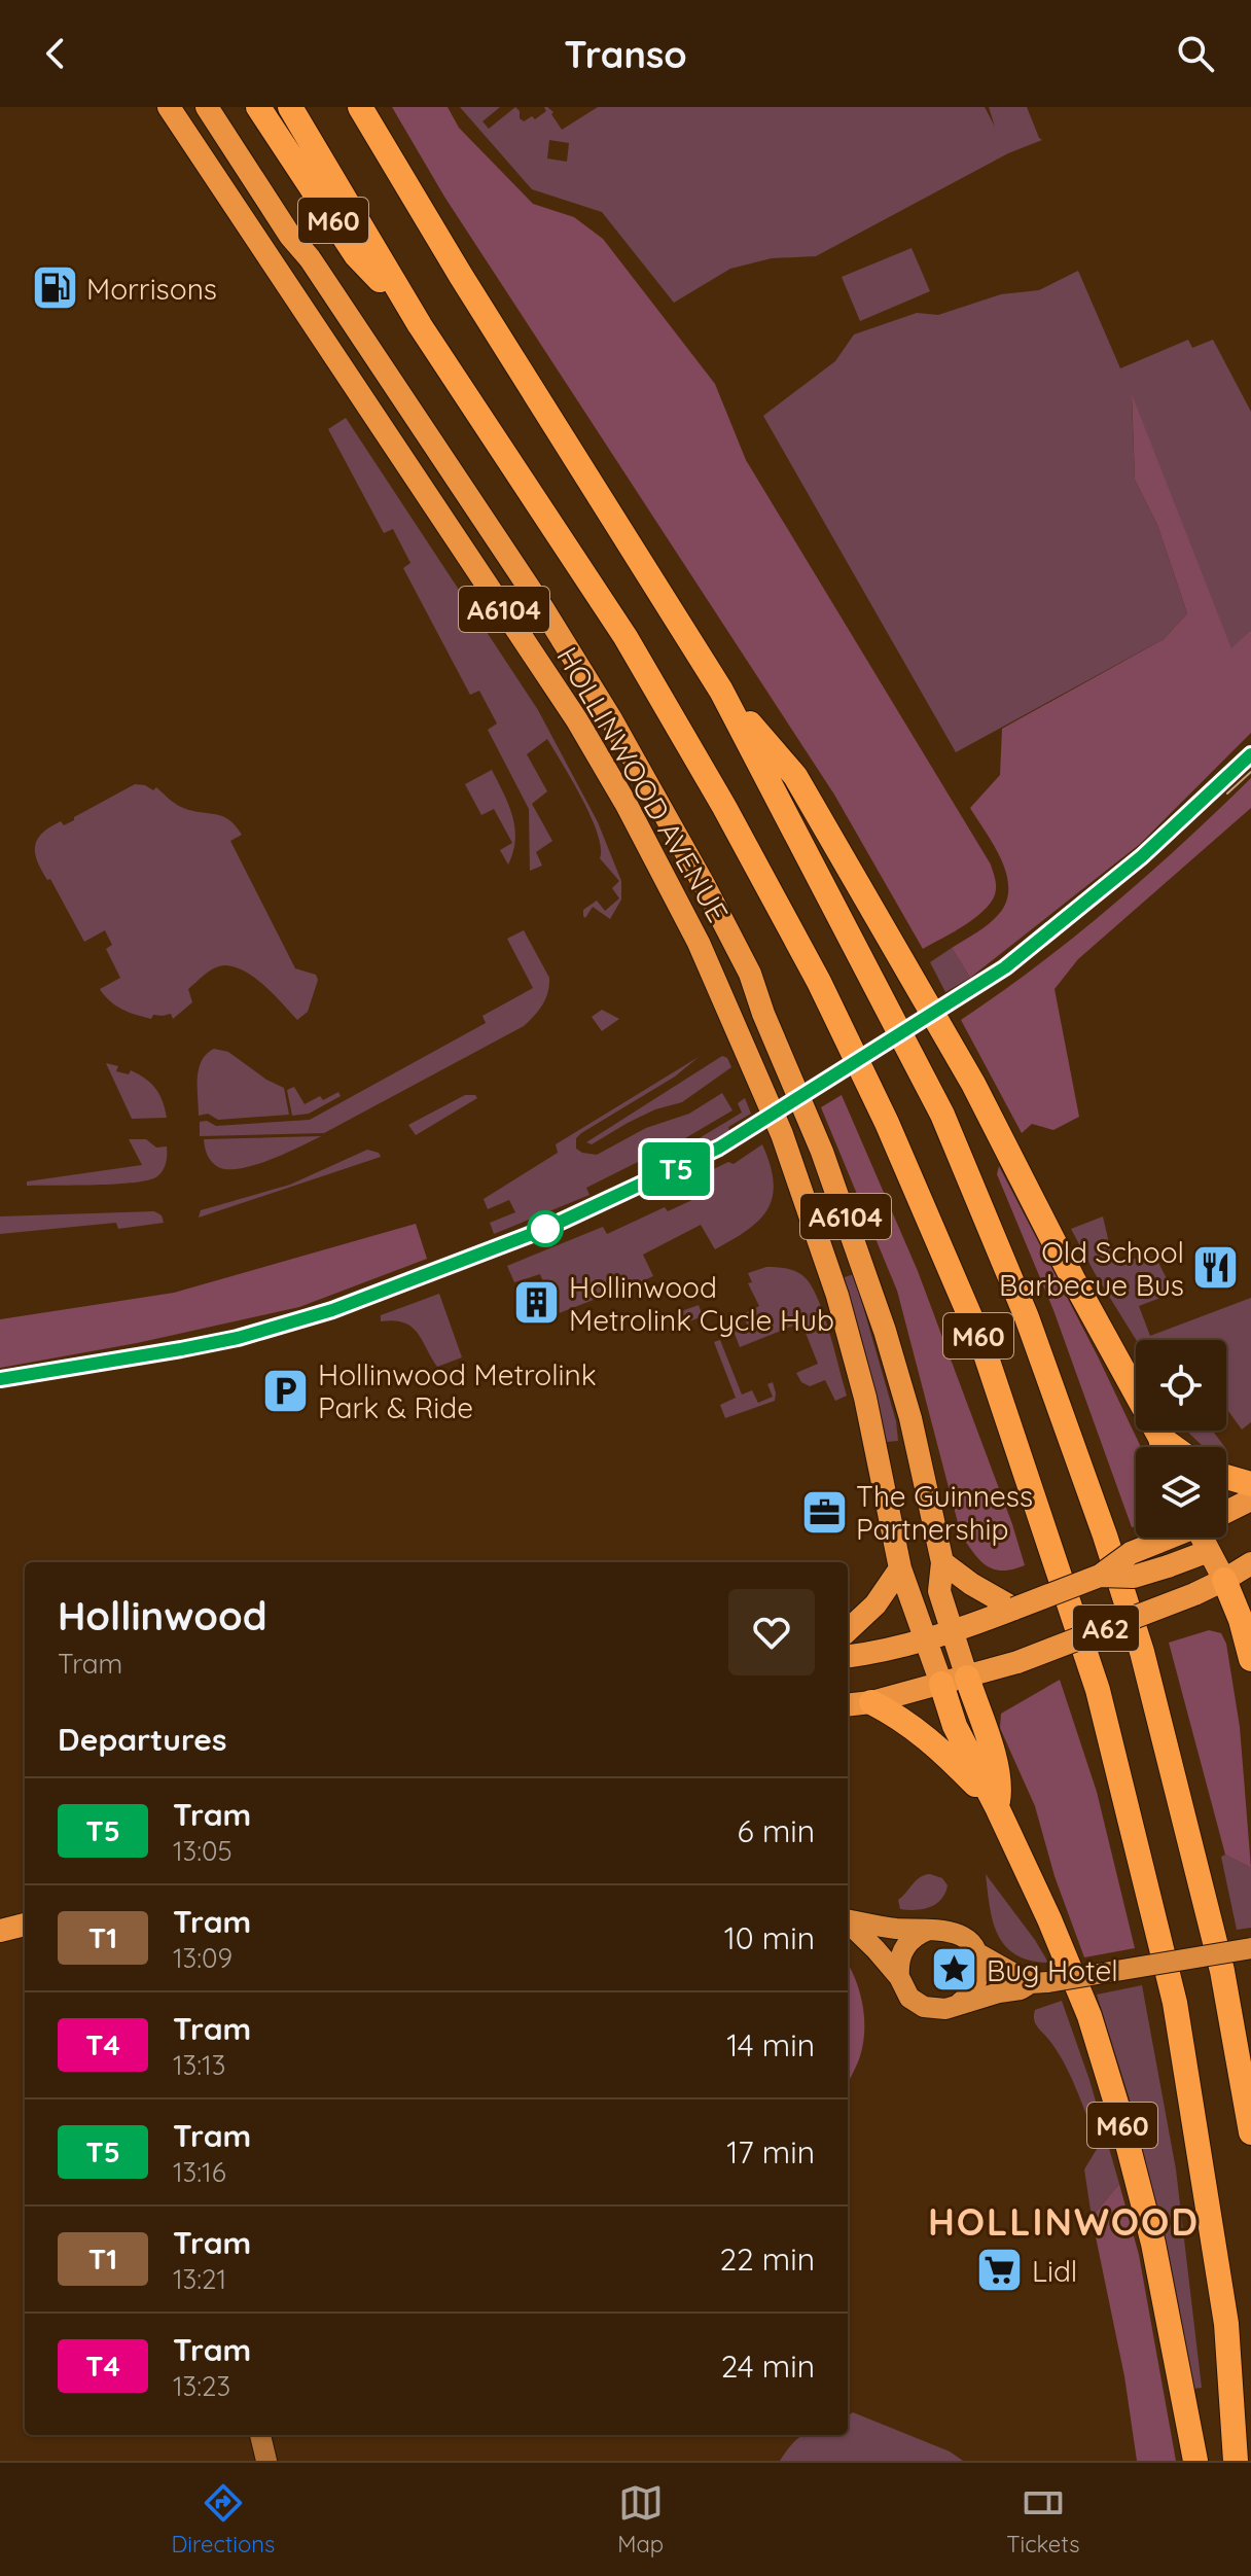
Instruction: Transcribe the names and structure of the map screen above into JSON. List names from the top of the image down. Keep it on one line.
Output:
{"streets":{"highway":["M60","A6104","HOLLINWOOD AVENUE","A62"]},"crossings":[["M60","A6104"],["A6104","HOLLINWOOD AVENUE"],["A6104","A62"]],"districts":["HOLLINWOOD"],"places":{"fuel station":["Morrisons"],"restaurant":["Old School Barbecue Bus"],"building":["Hollinwood Metrolink Cycle Hub"],"parking":["Hollinwood Metrolink Park & Ride"],"office":["The Guinness Partnership"],"place":["Bug Hotel"],"supermarket":["Lidl"]},"lines":["tram line T5"],"page":{"header":"Transo","on_map":"T5","heading":[["Hollinwood","Tram"],"Departures"],"list":[{"mark":"T5","name":"Tram","note":"13:05","value":"6 min"},{"mark":"T1","name":"Tram","note":"13:09","value":"10 min"},{"mark":"T4","name":"Tram","note":"13:13","value":"14 min"},{"mark":"T5","name":"Tram","note":"13:16","value":"17 min"},{"mark":"T1","name":"Tram","note":"13:21","value":"22 min"},{"mark":"T4","name":"Tram","note":"13:23","value":"24 min"}],"tabs":["Directions","Map","Tickets"]}}
